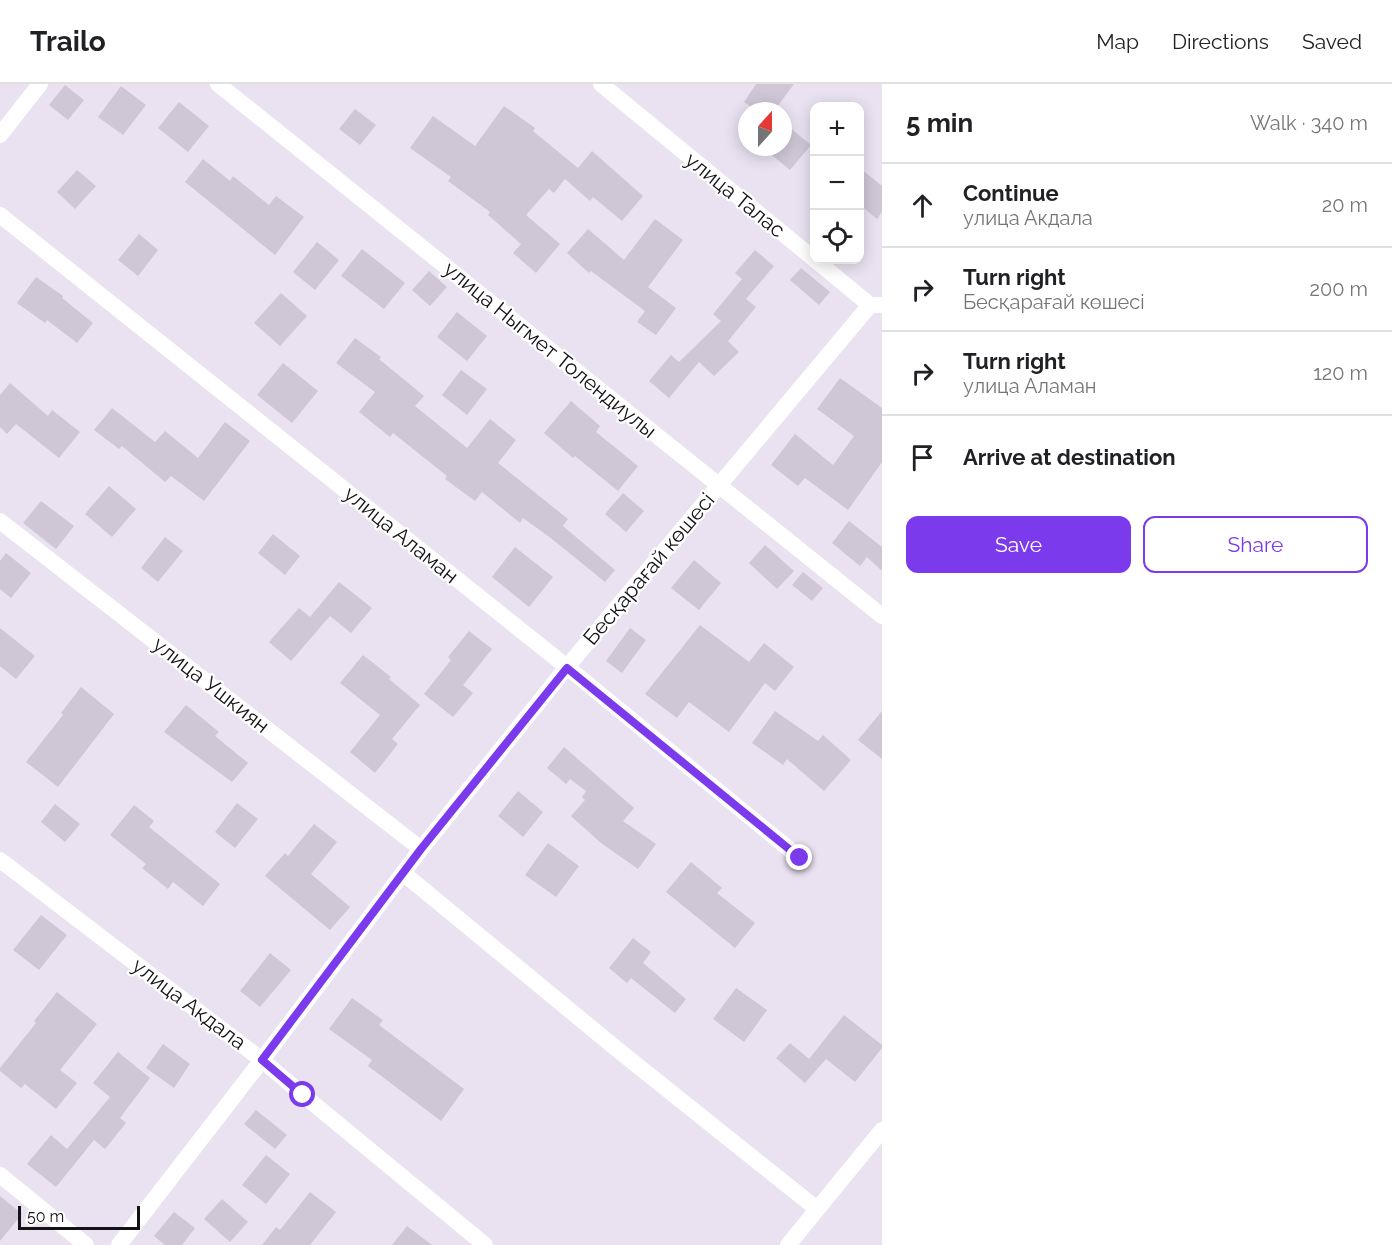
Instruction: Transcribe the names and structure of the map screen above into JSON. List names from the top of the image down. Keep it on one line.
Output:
{"streets":{"street":["улица Талас","улица Ныгмет Толендиулы","улица Аламан","Бесқарағай көшесі","улица Ушкиян","улица Акдала"]},"crossings":[["улица Талас","Бесқарағай көшесі"],["улица Ныгмет Толендиулы","Бесқарағай көшесі"],["улица Аламан","Бесқарағай көшесі"],["Бесқарағай көшесі","улица Ушкиян"],["Бесқарағай көшесі","улица Акдала"]],"scale_bar":"50 m","north":"top","page":{"header":"Trailo","nav":["Map","Directions","Saved"],"heading":["5 min","Walk · 340 m"],"map_buttons":["+","−"],"list":[["Continue","улица Акдала","20 m"],["Turn right","Бесқарағай көшесі","200 m"],["Turn right","улица Аламан","120 m"],"Arrive at destination"],"buttons":["Save","Share"],"scale":"50 m"}}
